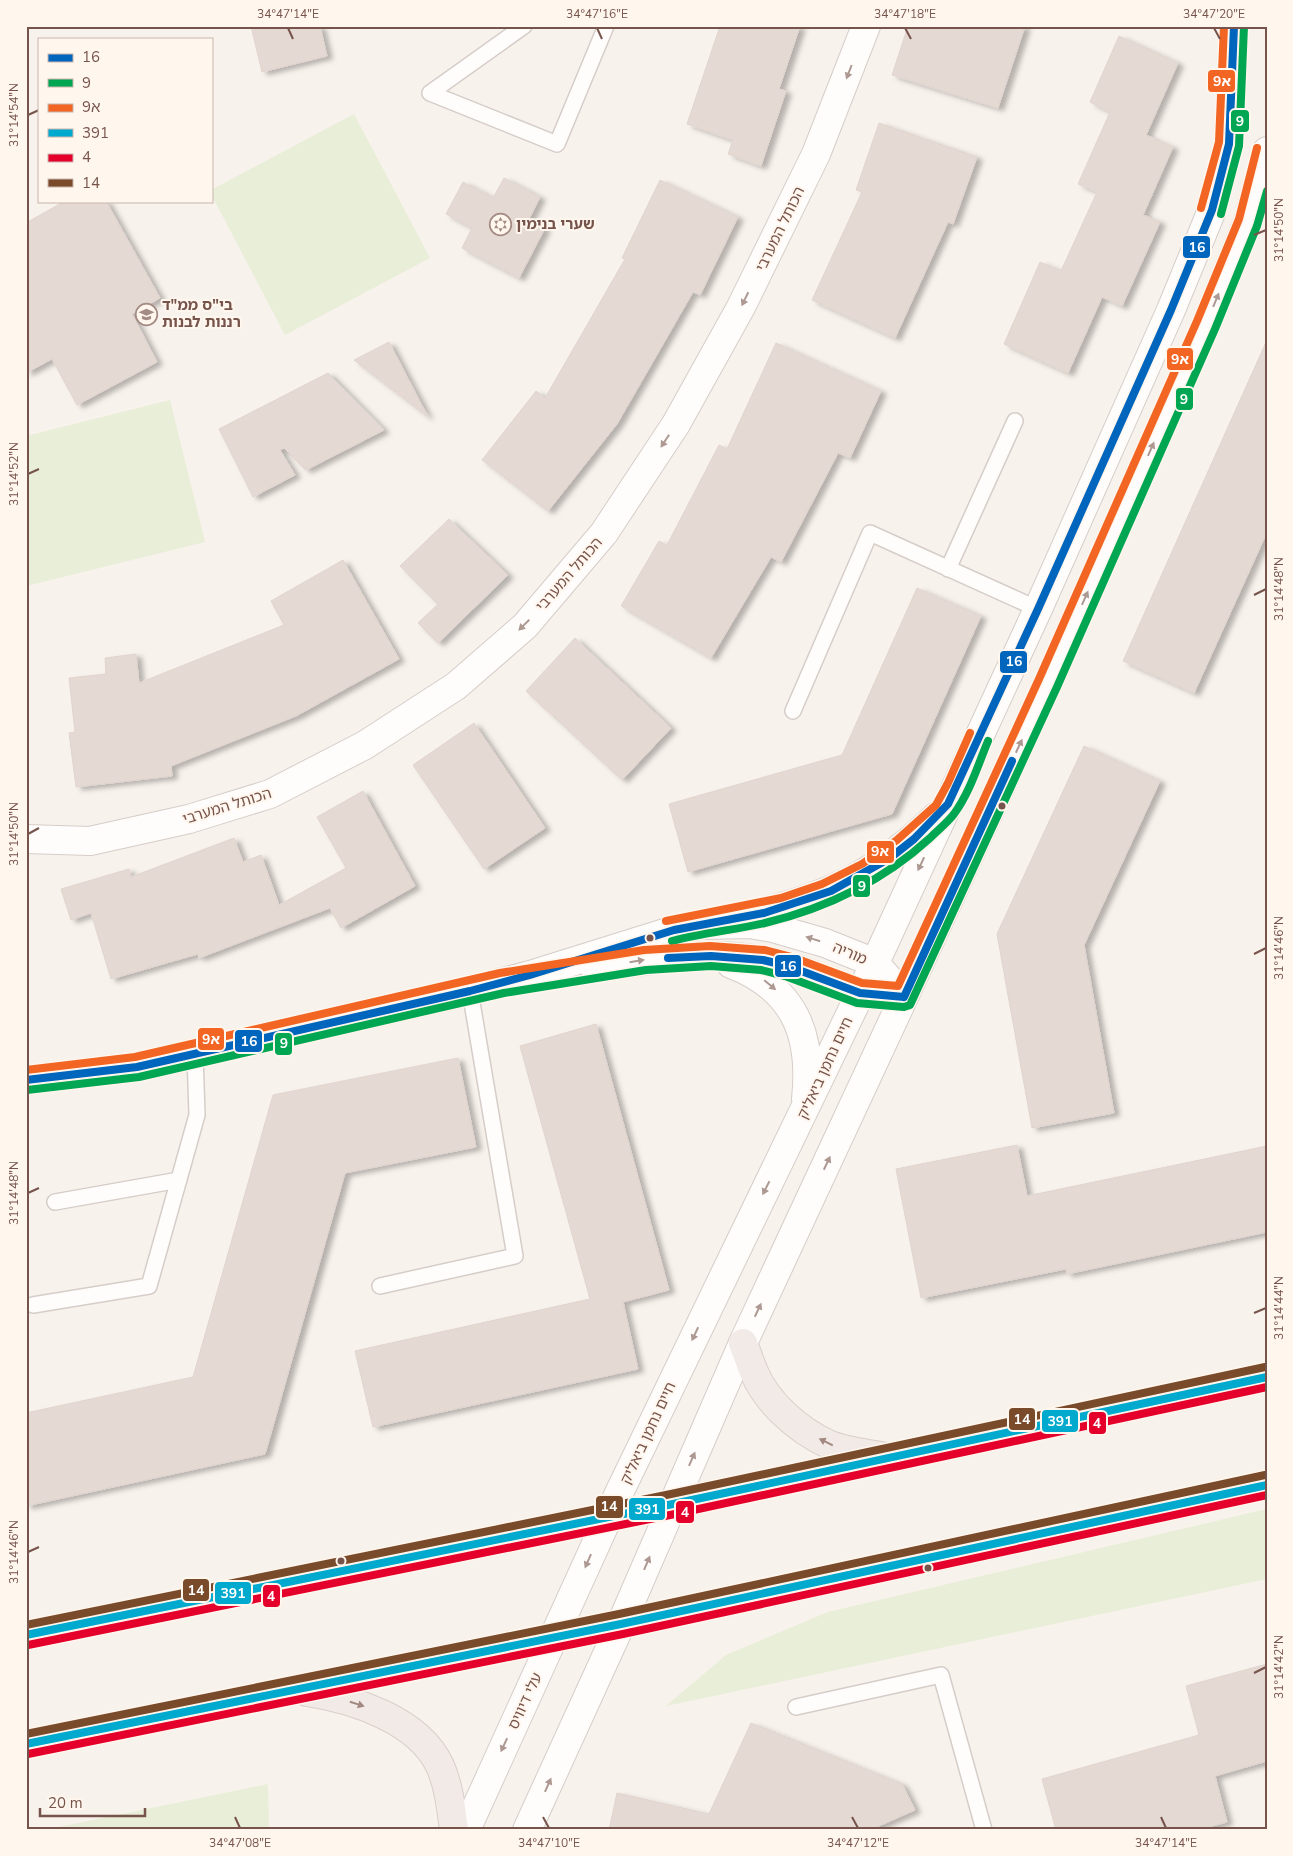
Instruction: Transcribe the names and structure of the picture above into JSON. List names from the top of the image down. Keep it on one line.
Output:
{"streets":{"street":["הכותל המערבי","מוריה","חיים נחמן ביאליק","עלי דיוויס"]},"crossings":[["מוריה","חיים נחמן ביאליק"],["חיים נחמן ביאליק","עלי דיוויס"]],"one_way":["הכותל המערבי"],"places":{"synagogue":["שערי בנימין"],"school or university":["בי\"ס ממ\"ד רננות לבנות"]},"lines":["transit line 16","transit line 9","transit line 9א","transit line 14","transit line 391","transit line 4"],"legend":["16","9","9א","391","4","14"],"scale_bar":"20 m","coordinates":["34°47'14\"E","34°47'16\"E","34°47'18\"E","34°47'20\"E","31°14'54\"N","31°14'50\"N","31°14'52\"N","31°14'48\"N","31°14'46\"N","31°14'44\"N","31°14'42\"N","34°47'08\"E","34°47'10\"E","34°47'12\"E"]}
